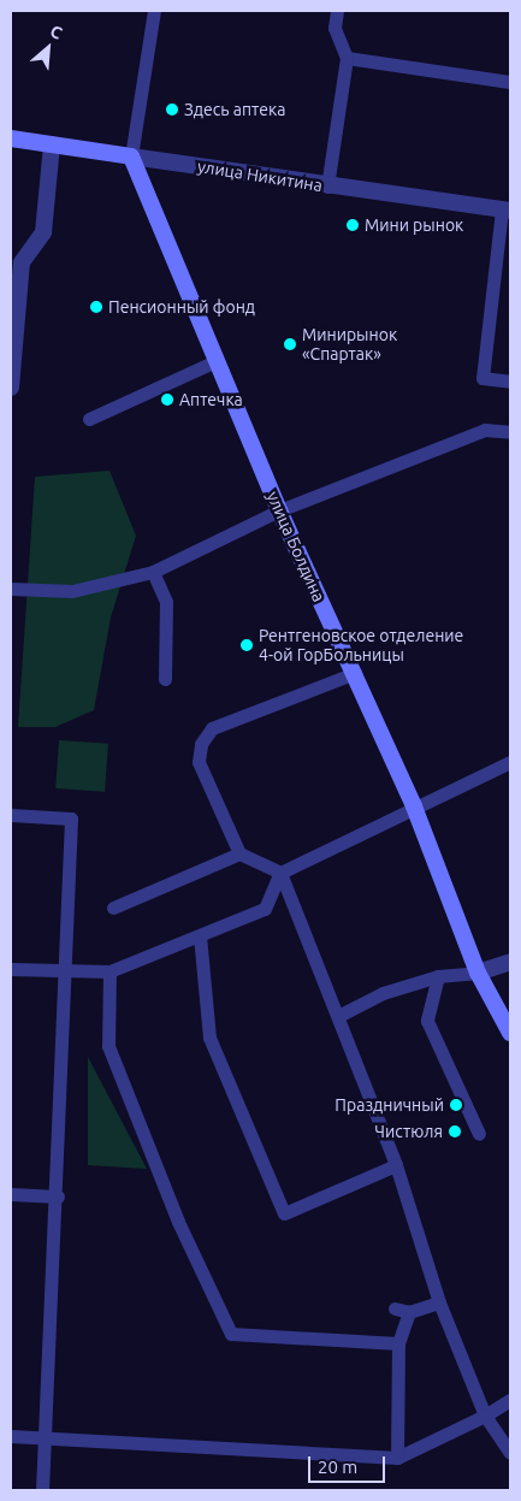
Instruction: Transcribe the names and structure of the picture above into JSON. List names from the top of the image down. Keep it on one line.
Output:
{"streets":{"main road":["улица Никитина","улица Болдина"]},"crossings":[["улица Никитина","улица Болдина"]],"places":["Здесь аптека","Мини рынок","Пенсионный фонд","Минирынок «Спартак»","Аптечка","Рентгеновское отделение 4-ой ГорБольницы","Праздничный","Чистюля"],"scale_bar":"20 m","north":"top right"}
